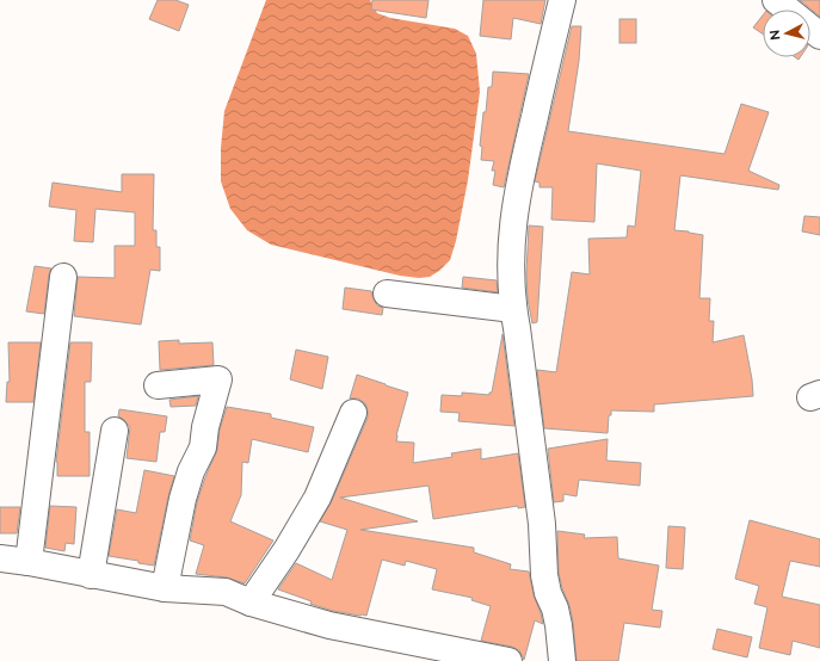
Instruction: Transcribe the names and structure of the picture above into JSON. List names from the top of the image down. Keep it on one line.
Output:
{"north":"left"}
